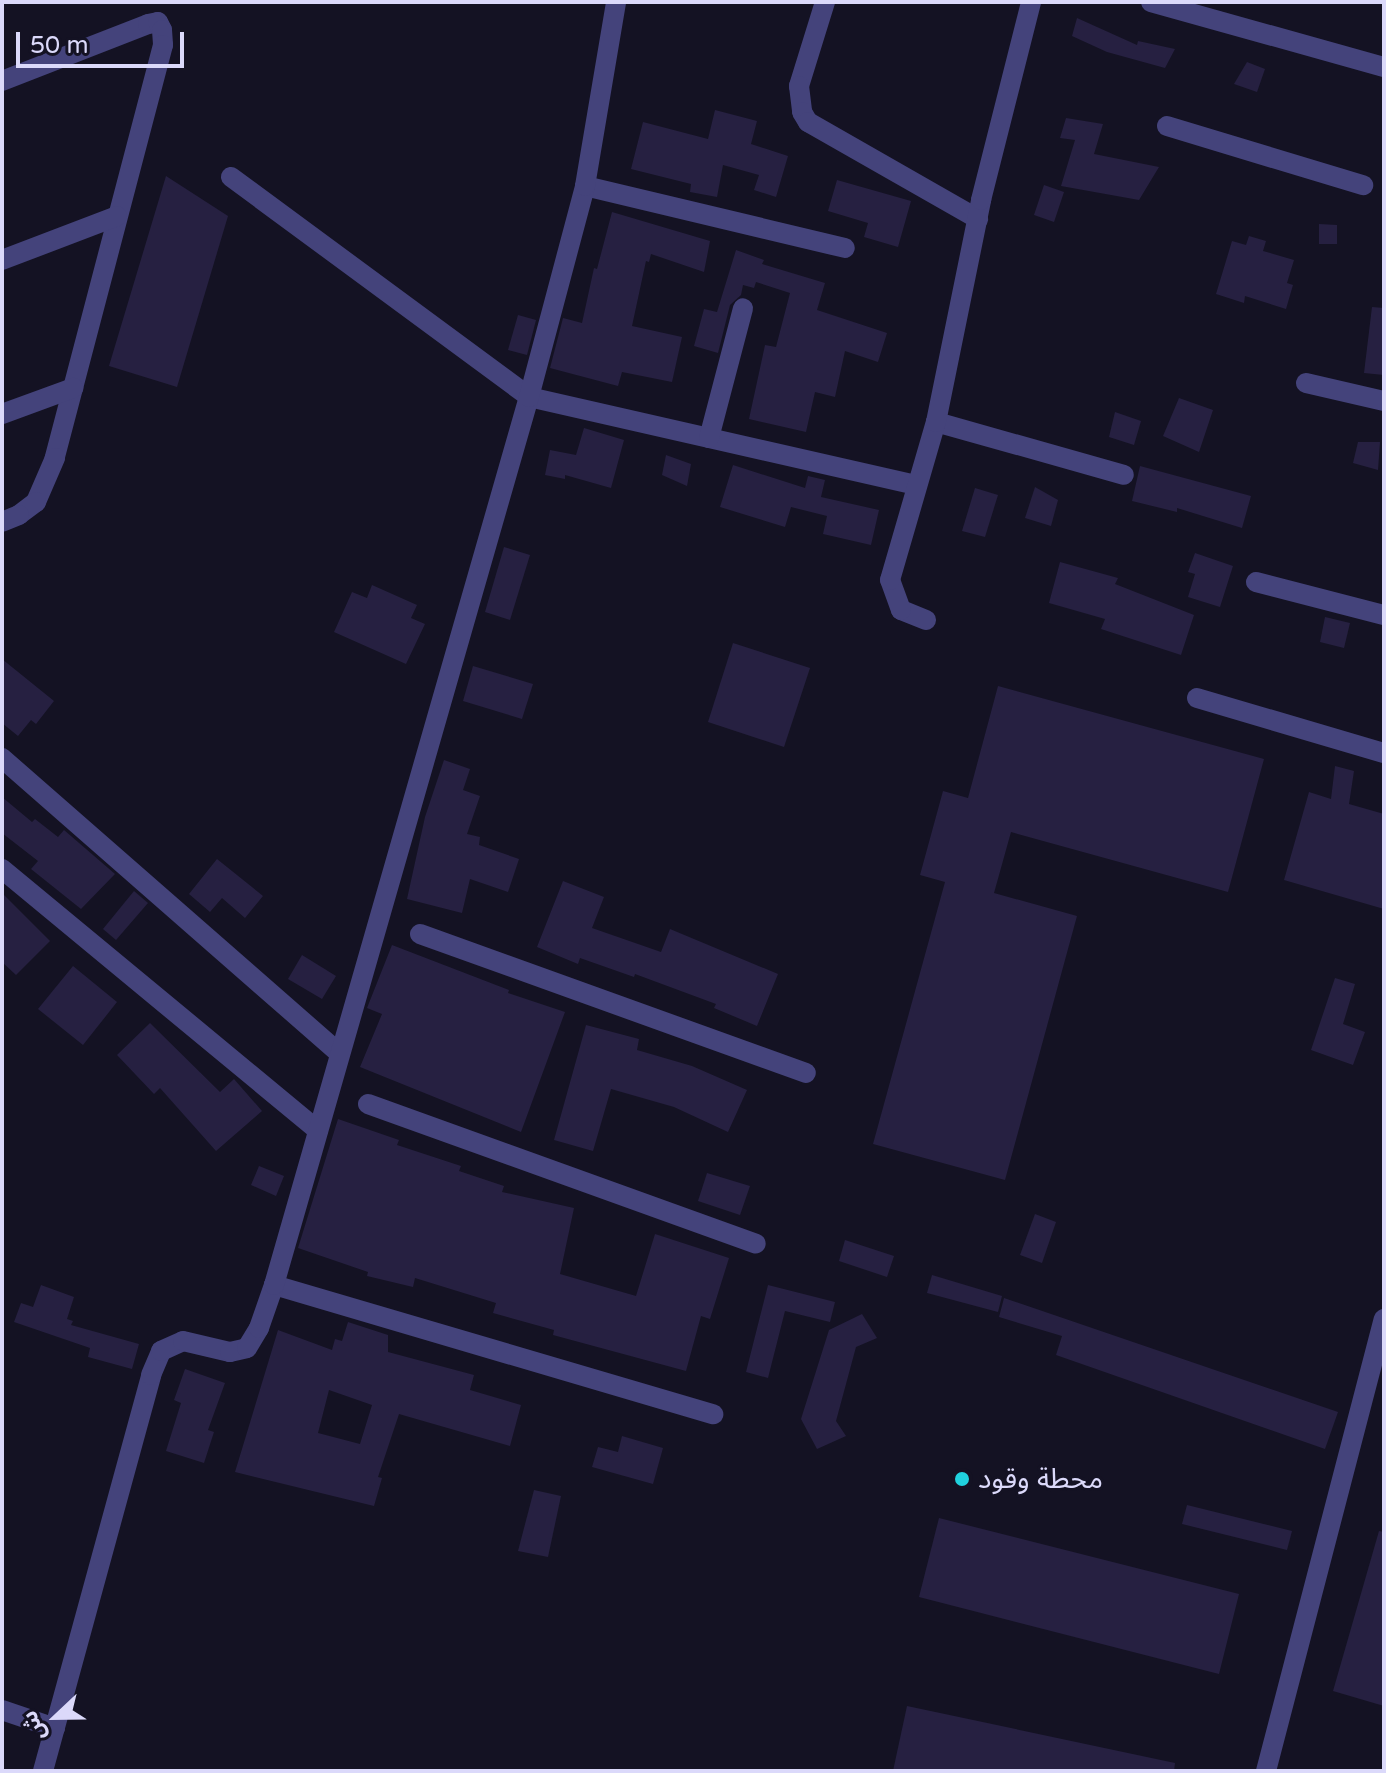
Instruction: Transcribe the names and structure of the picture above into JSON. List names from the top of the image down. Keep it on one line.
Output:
{"places":["محطة وقود"],"scale_bar":"50 m","north":"left"}
